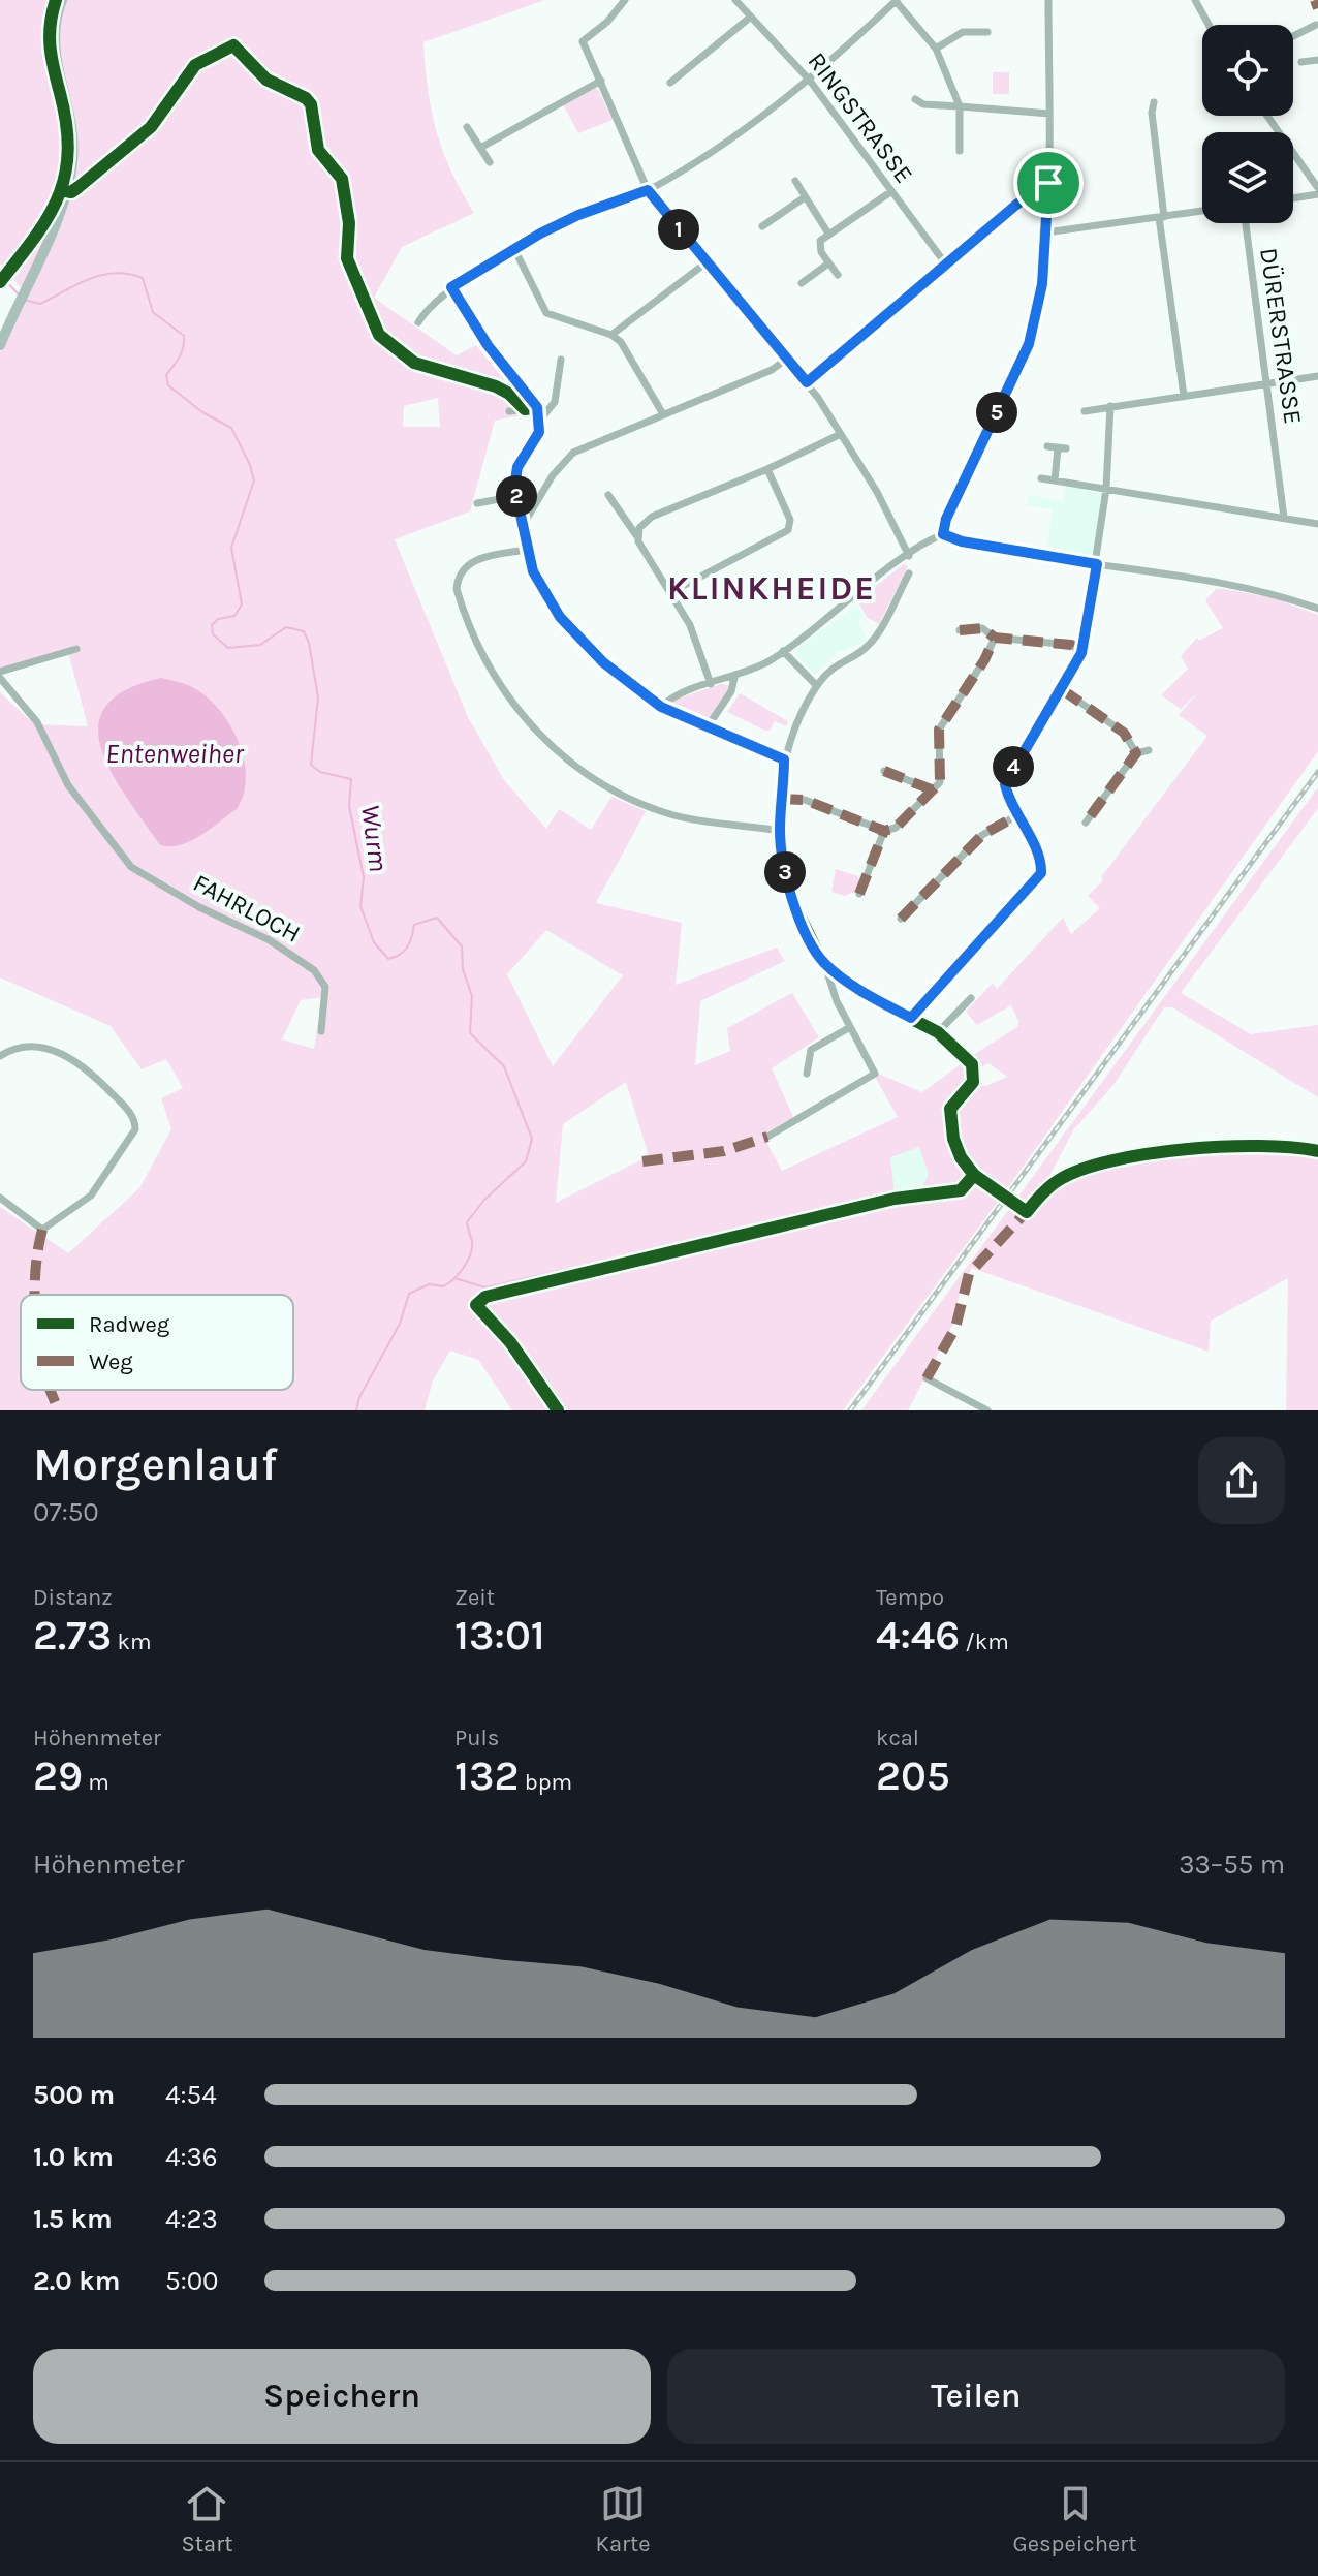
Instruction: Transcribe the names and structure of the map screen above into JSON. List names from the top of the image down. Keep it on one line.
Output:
{"streets":{"street":["RINGSTRASSE","DÜRERSTRASSE","FAHRLOCH"]},"districts":["KLINKHEIDE"],"water":["Entenweiher","Wurm"],"legend":["Radweg","Weg"],"page":{"pins":["1","5","2","4","3"],"heading":["Morgenlauf","07:50"],"stats":[["Distanz","2.73 km"],["Zeit","13:01"],["Tempo","4:46 /km"],["Höhenmeter","29 m"],["Puls","132 bpm"],["kcal","205"]],"chart":["Höhenmeter","33–55 m"],"list":[{"name":"500 m","note":"4:54"},{"name":"1.0 km","note":"4:36"},{"name":"1.5 km","note":"4:23"},{"name":"2.0 km","note":"5:00"}],"buttons":["Speichern","Teilen"],"tabs":["Start","Karte","Gespeichert"]}}
